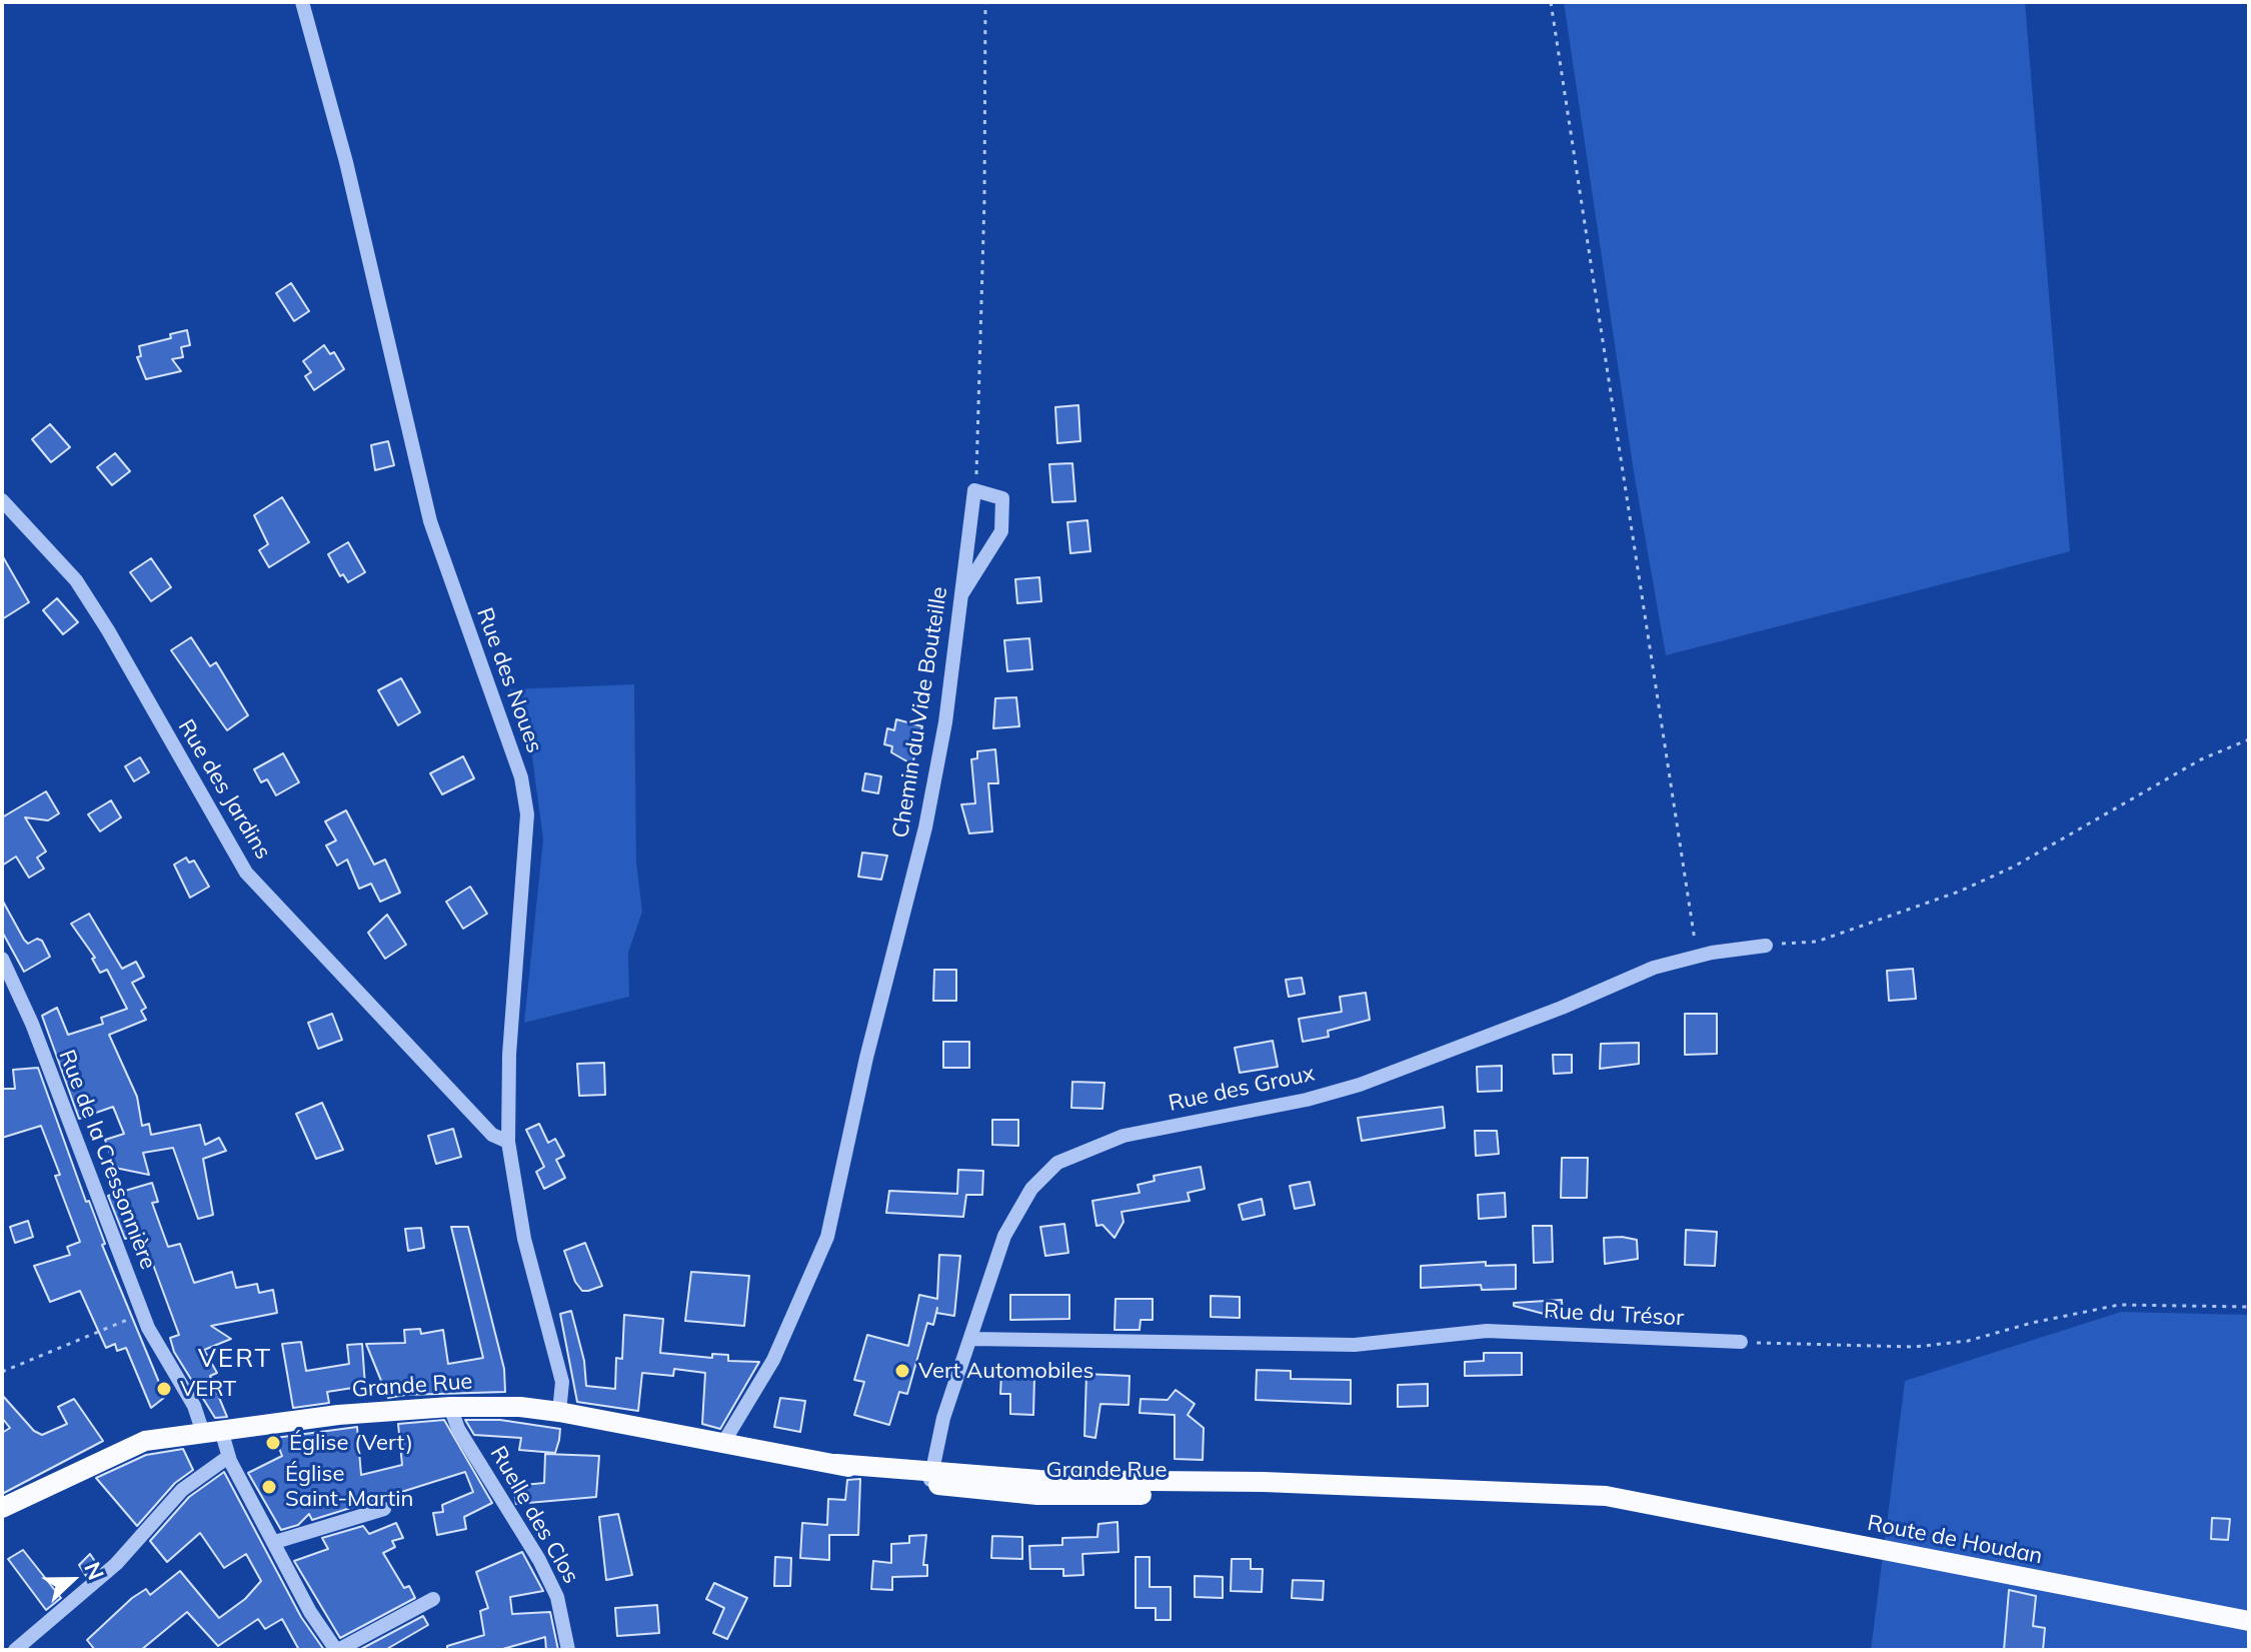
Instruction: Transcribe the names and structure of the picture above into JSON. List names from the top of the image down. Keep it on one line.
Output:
{"streets":{"main road":["Grande Rue","Route de Houdan"],"street":["Rue des Noues","Chemin du Vide Bouteille","Rue des Jardins","Rue des Groux","Rue de la Cressonnière","Rue du Trésor","Ruelle des Clos"]},"crossings":[["Rue des Noues","Rue des Jardins"],["Rue des Noues","Grande Rue"],["Chemin du Vide Bouteille","Grande Rue"],["Rue des Groux","Rue du Trésor"],["Rue des Groux","Grande Rue"],["Rue de la Cressonnière","Grande Rue"],["Grande Rue","Ruelle des Clos"],["Grande Rue","Route de Houdan"]],"districts":["VERT"],"places":["Vert Automobiles","VERT","Église (Vert)","Église Saint-Martin"],"north":"right"}
